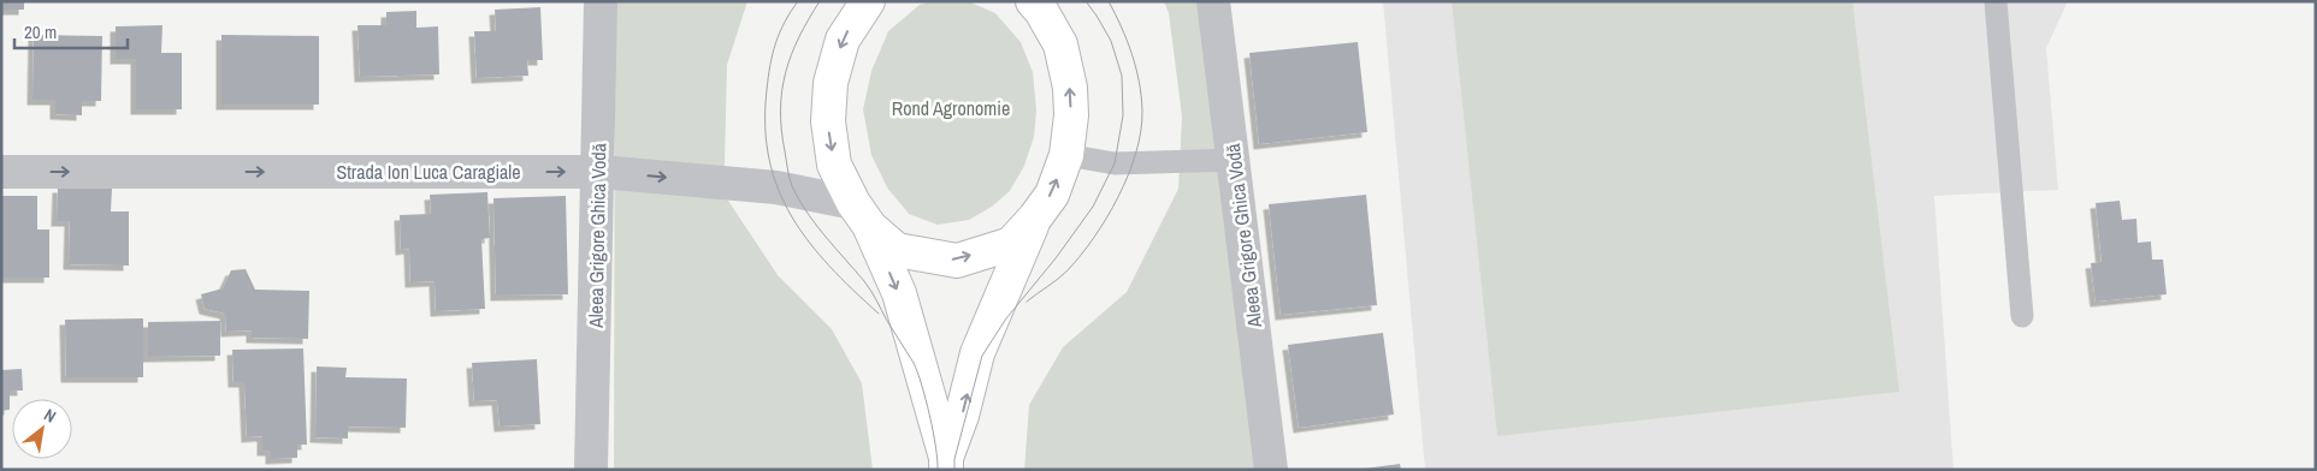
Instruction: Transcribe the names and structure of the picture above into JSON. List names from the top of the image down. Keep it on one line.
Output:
{"streets":{"street":["Strada Ion Luca Caragiale","Aleea Grigore Ghica Vodă"]},"crossings":[["Strada Ion Luca Caragiale","Aleea Grigore Ghica Vodă"]],"one_way":["Strada Ion Luca Caragiale"],"parks":["Rond Agronomie"],"scale_bar":"20 m","north":"top right"}
